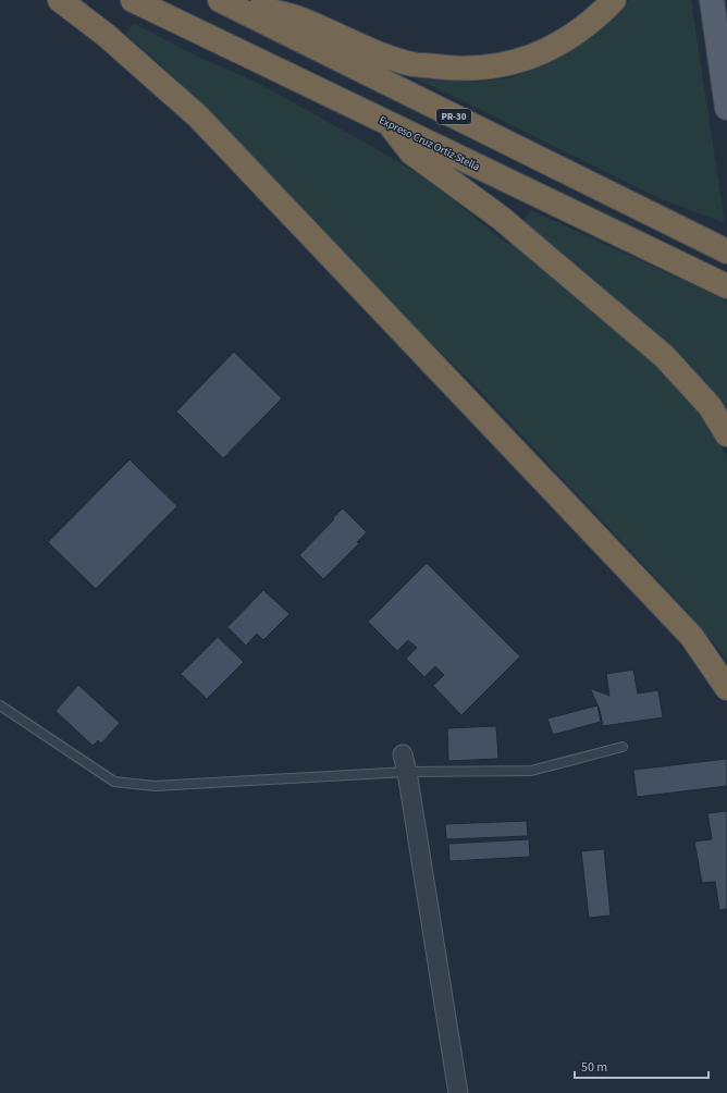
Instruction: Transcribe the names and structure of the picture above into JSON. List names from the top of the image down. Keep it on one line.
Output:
{"streets":{"highway":["PR-30","Expreso Cruz Ortiz Stella"]},"scale_bar":"50 m"}
